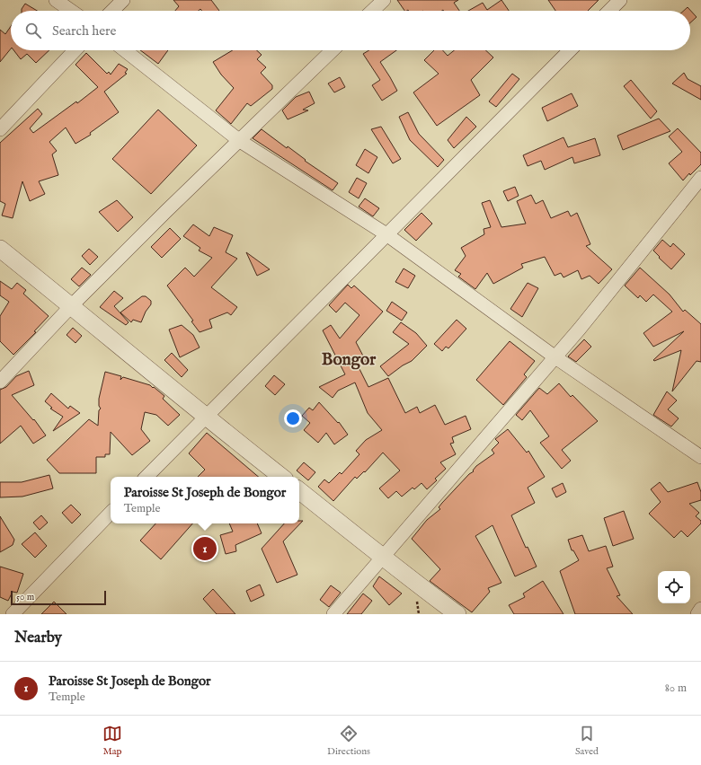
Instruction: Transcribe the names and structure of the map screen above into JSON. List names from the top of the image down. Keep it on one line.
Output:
{"districts":["Bongor"],"scale_bar":"50 m","page":{"search":"Search here","popup":["Paroisse St Joseph de Bongor","Temple"],"pins":"1","scale":"50 m","heading":"Nearby","list":[{"mark":"1","name":"Paroisse St Joseph de Bongor","note":"Temple","value":"80 m"}],"nav":["Map","Directions","Saved"]}}
